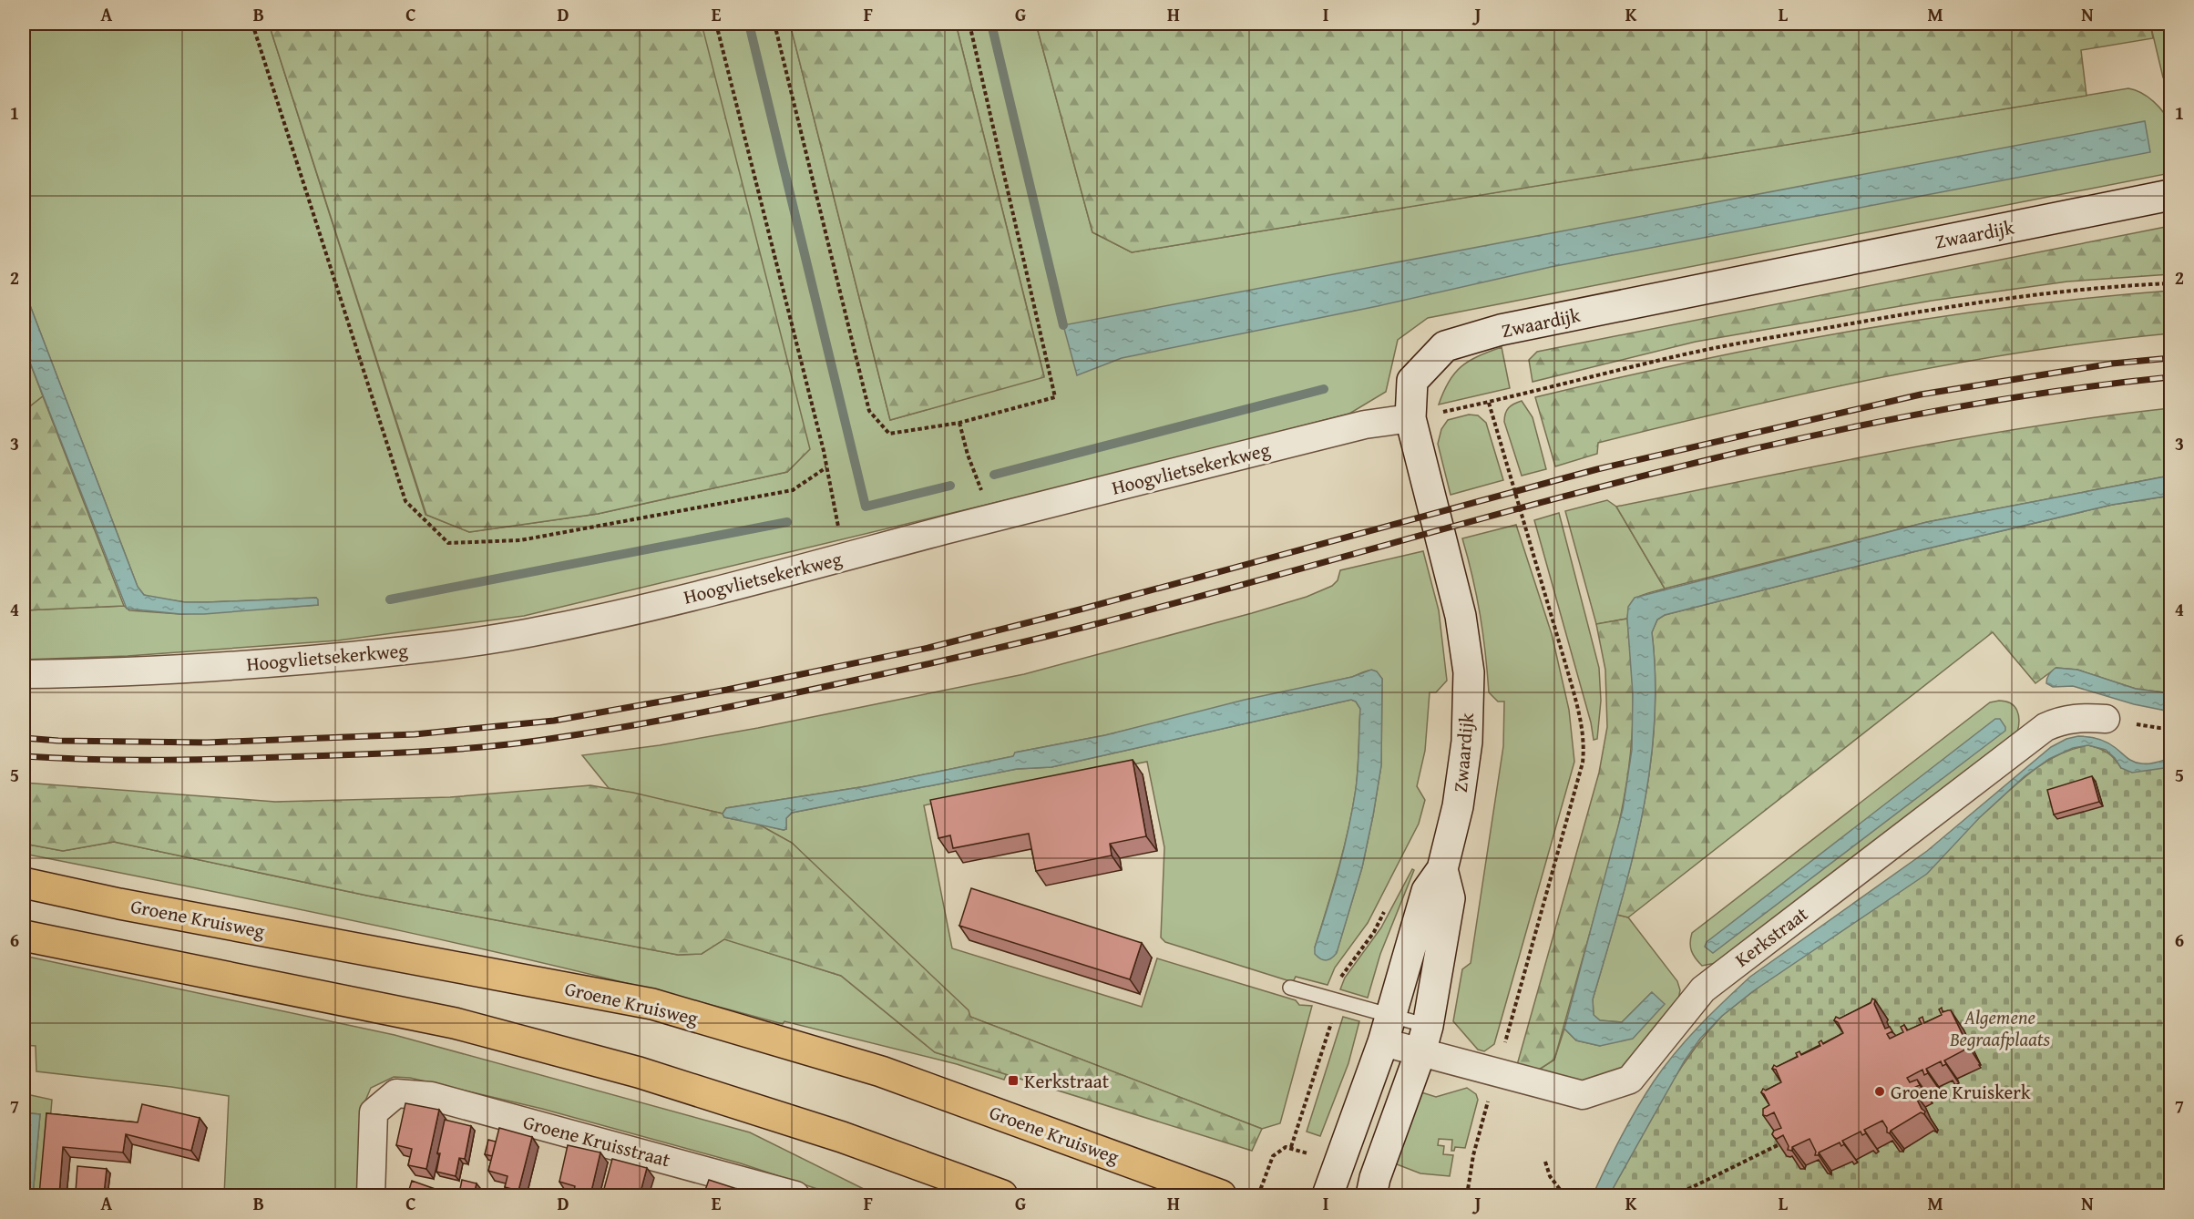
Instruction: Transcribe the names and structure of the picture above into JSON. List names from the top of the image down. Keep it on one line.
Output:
{"streets":{"main road":["Groene Kruisweg"],"street":["Zwaardijk","Hoogvlietsekerkweg","Kerkstraat","Groene Kruisstraat"]},"crossings":[["Zwaardijk","Hoogvlietsekerkweg"],["Zwaardijk","Kerkstraat"]],"parks":["Algemene Begraafplaats"],"places":{"transit":["Kerkstraat"],"other":["Groene Kruiskerk"]},"grid":{"columns":["A","B","C","D","E","F","G","H","I","J","K","L","M","N"],"rows":["1","2","3","4","5","6","7"]}}
